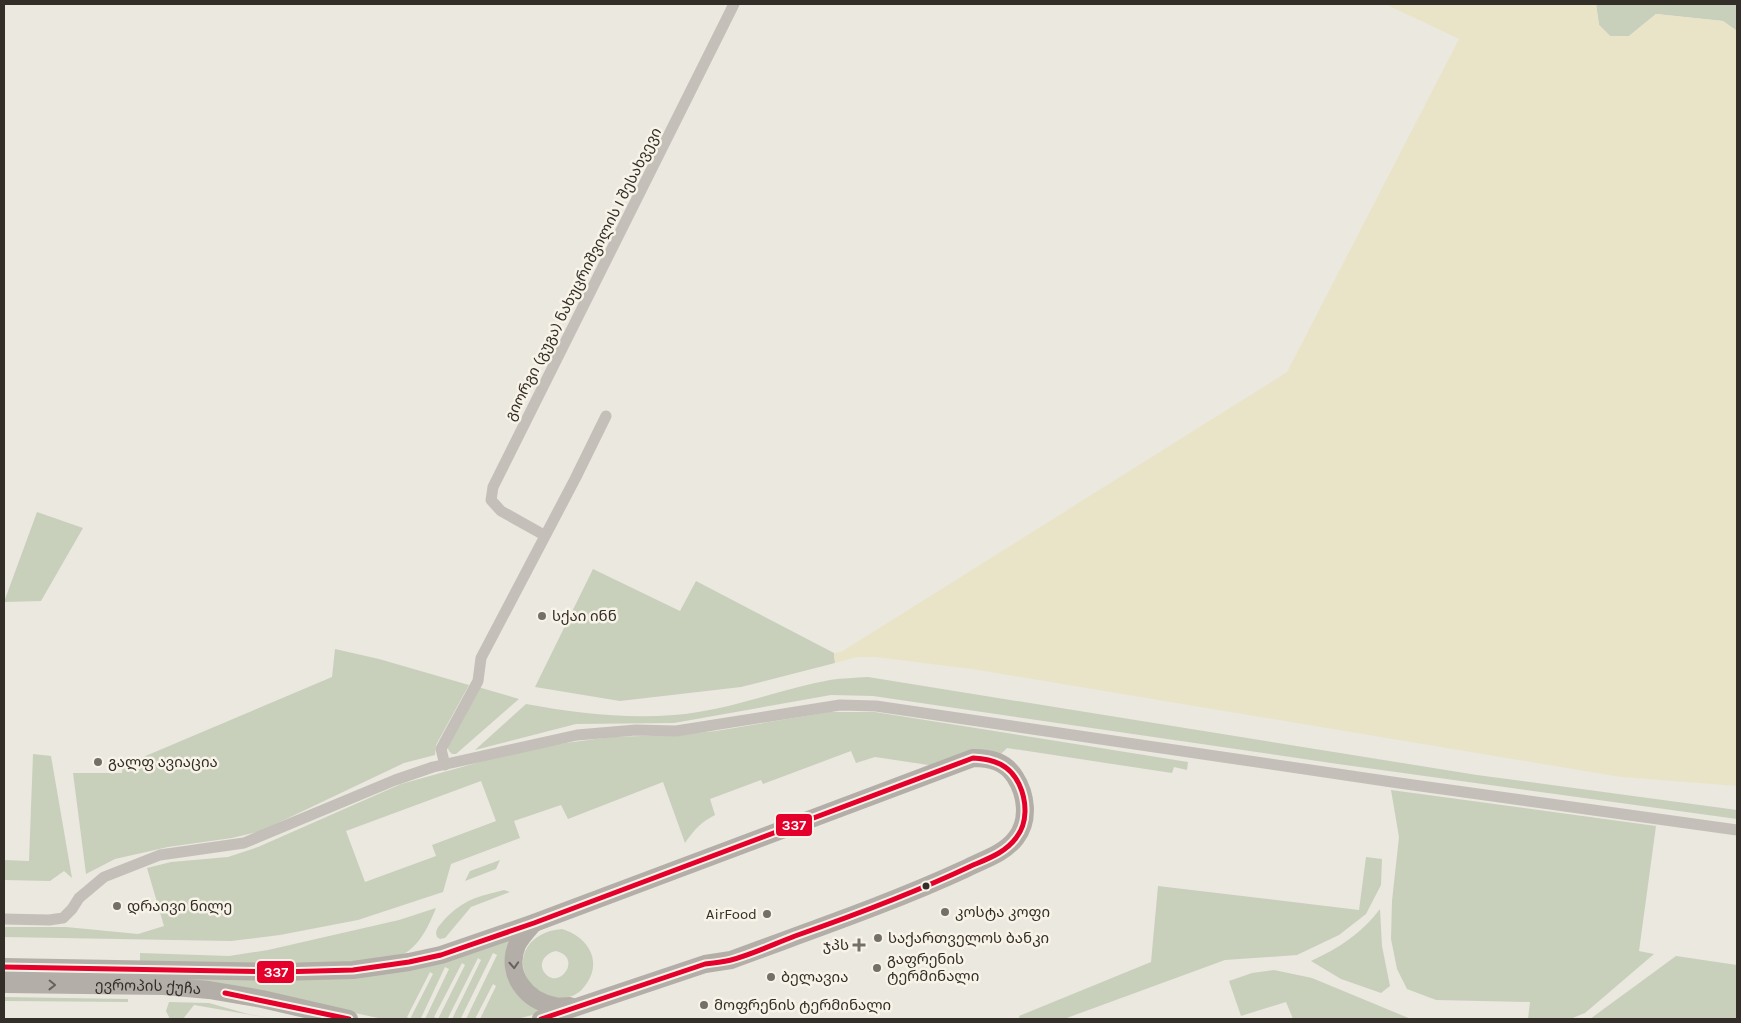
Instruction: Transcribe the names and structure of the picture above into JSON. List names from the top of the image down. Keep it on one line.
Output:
{"streets":{"main road":["ევროპის ქუჩა"],"street":["გიორგი (გუგა) ნახუცრიშვილის I შესახვევი"]},"places":{"other":["სქაი ინნ","გალფ ავიაცია","დრაივი ნილე","კოსტა კოფი","AirFood","საქართველოს ბანკი","გაფრენის ტერმინალი","ბელავია","მოფრენის ტერმინალი"],"health":["ჯპს"]},"lines":["transit line 337"]}
